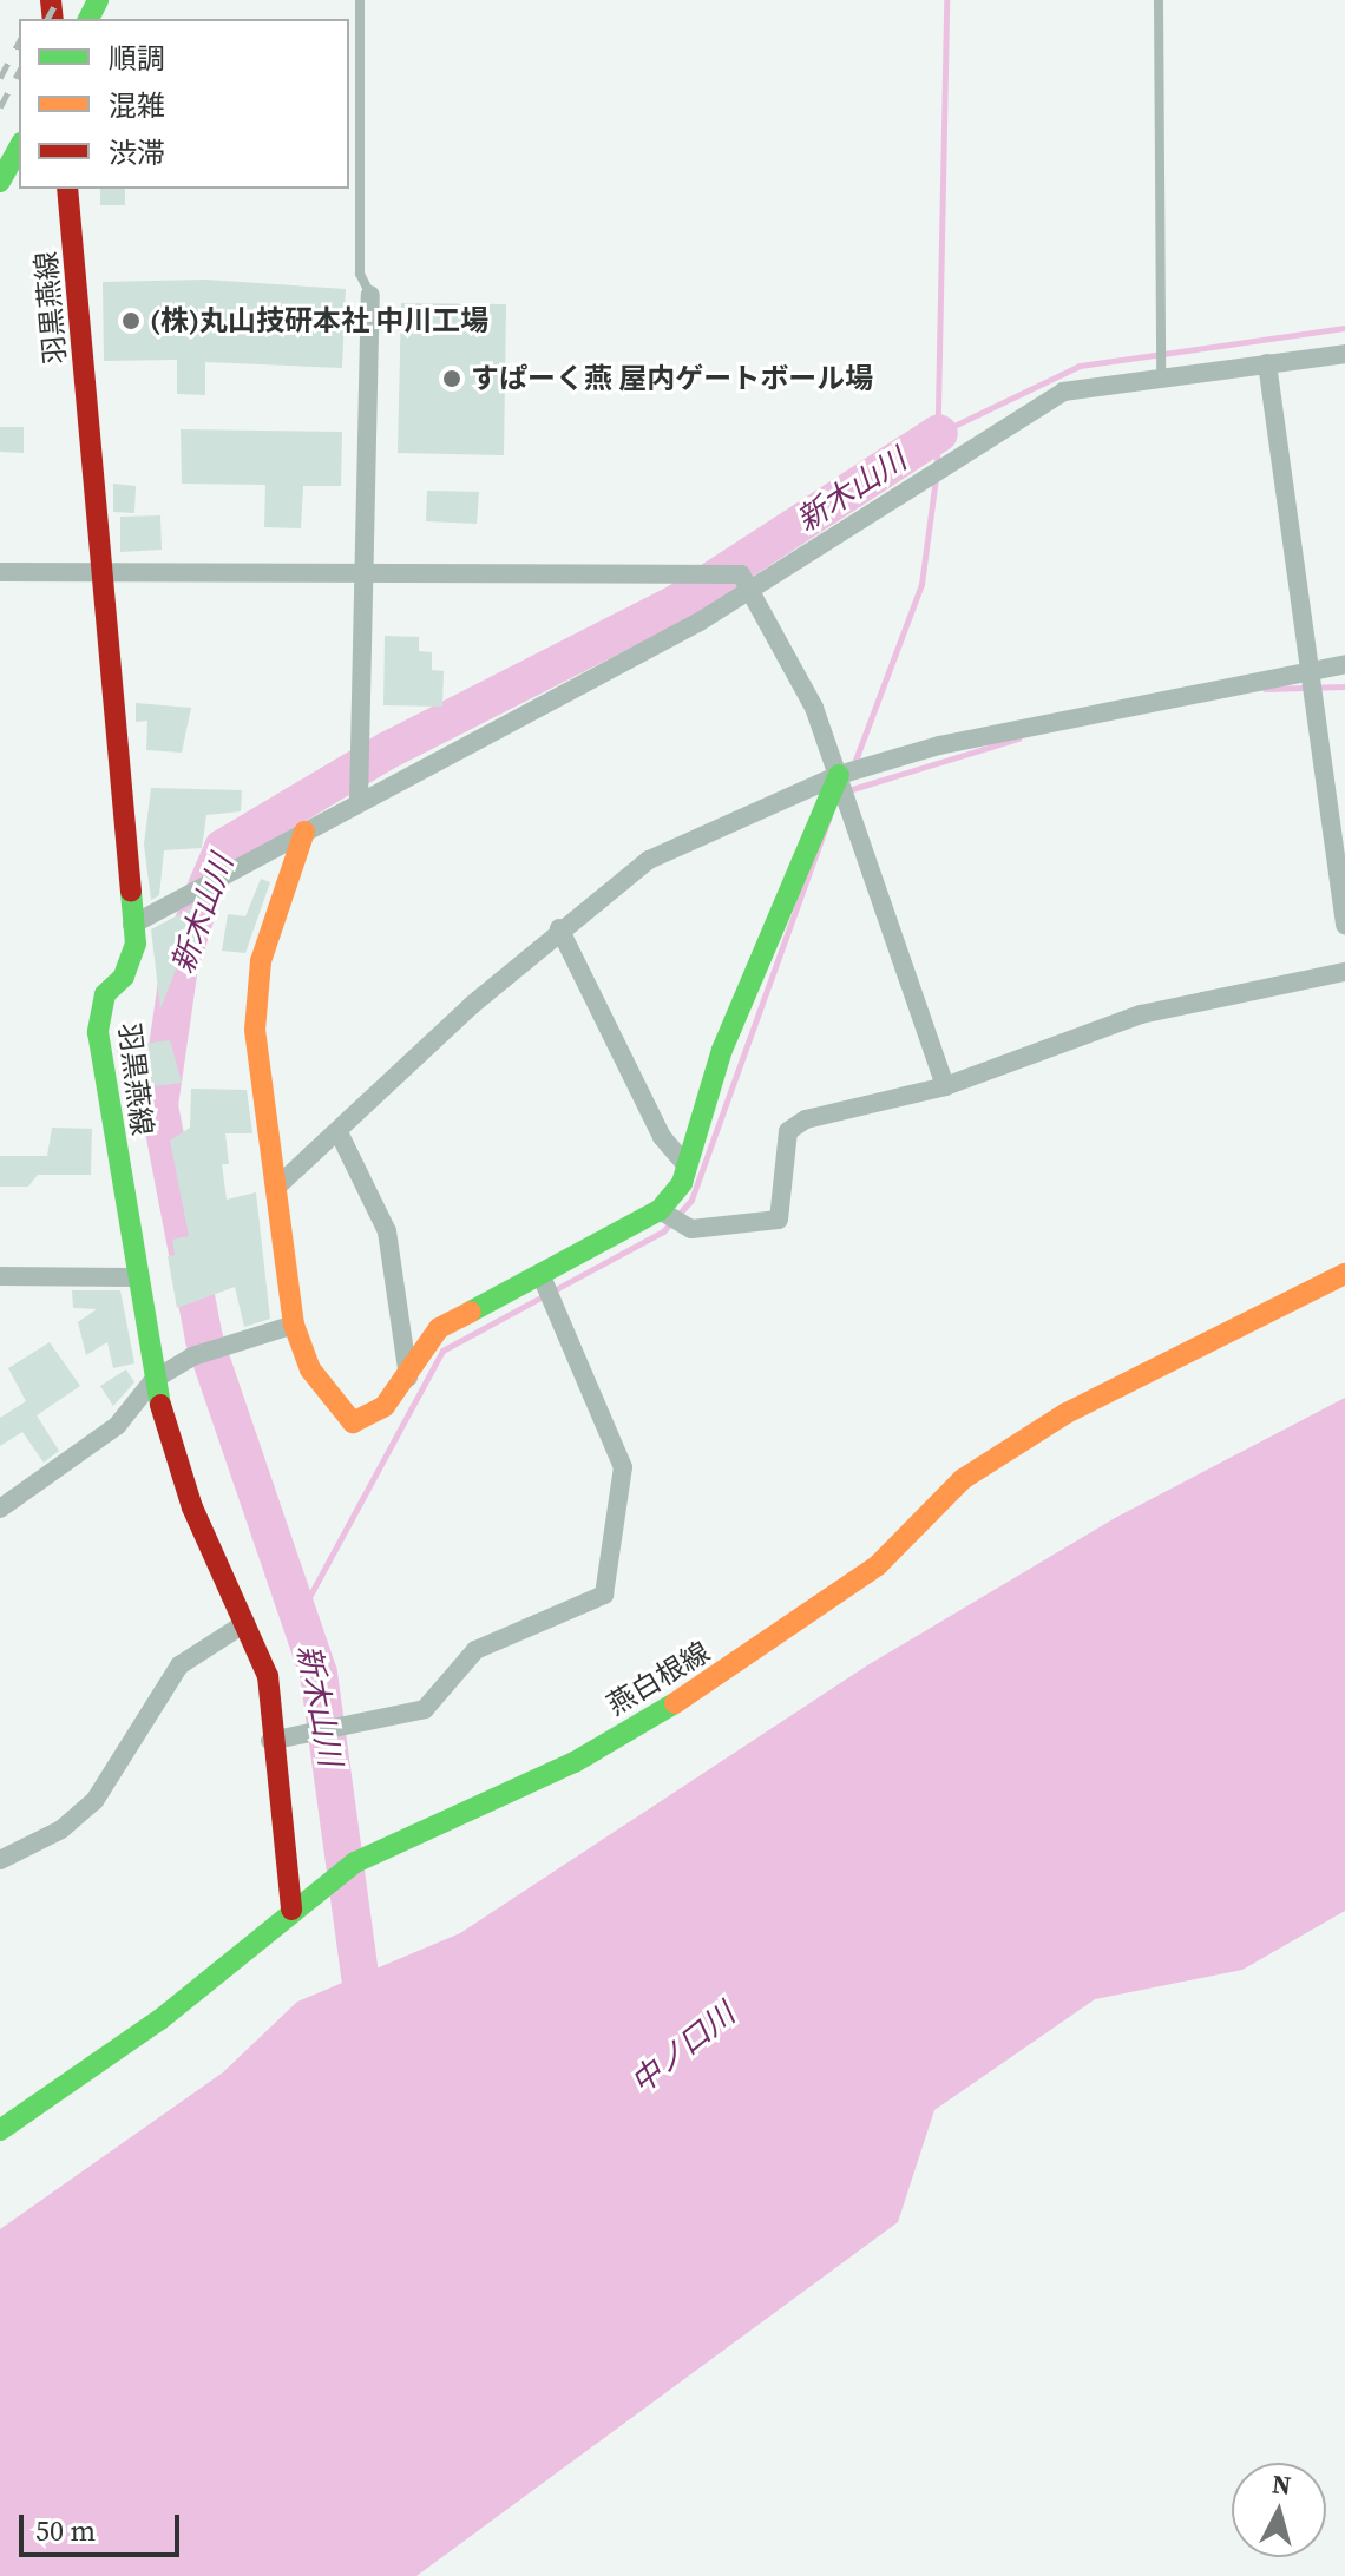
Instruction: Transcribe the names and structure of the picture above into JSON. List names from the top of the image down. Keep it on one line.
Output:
{"streets":{"main road":["羽黒燕線","燕白根線"]},"crossings":[["羽黒燕線","燕白根線"]],"water":["新木山川","中ノ口川"],"places":["(株)丸山技研本社 中川工場","すぱーく燕 屋内ゲートボール場"],"legend":["順調","混雑","渋滞"],"scale_bar":"50 m","north":"top"}
